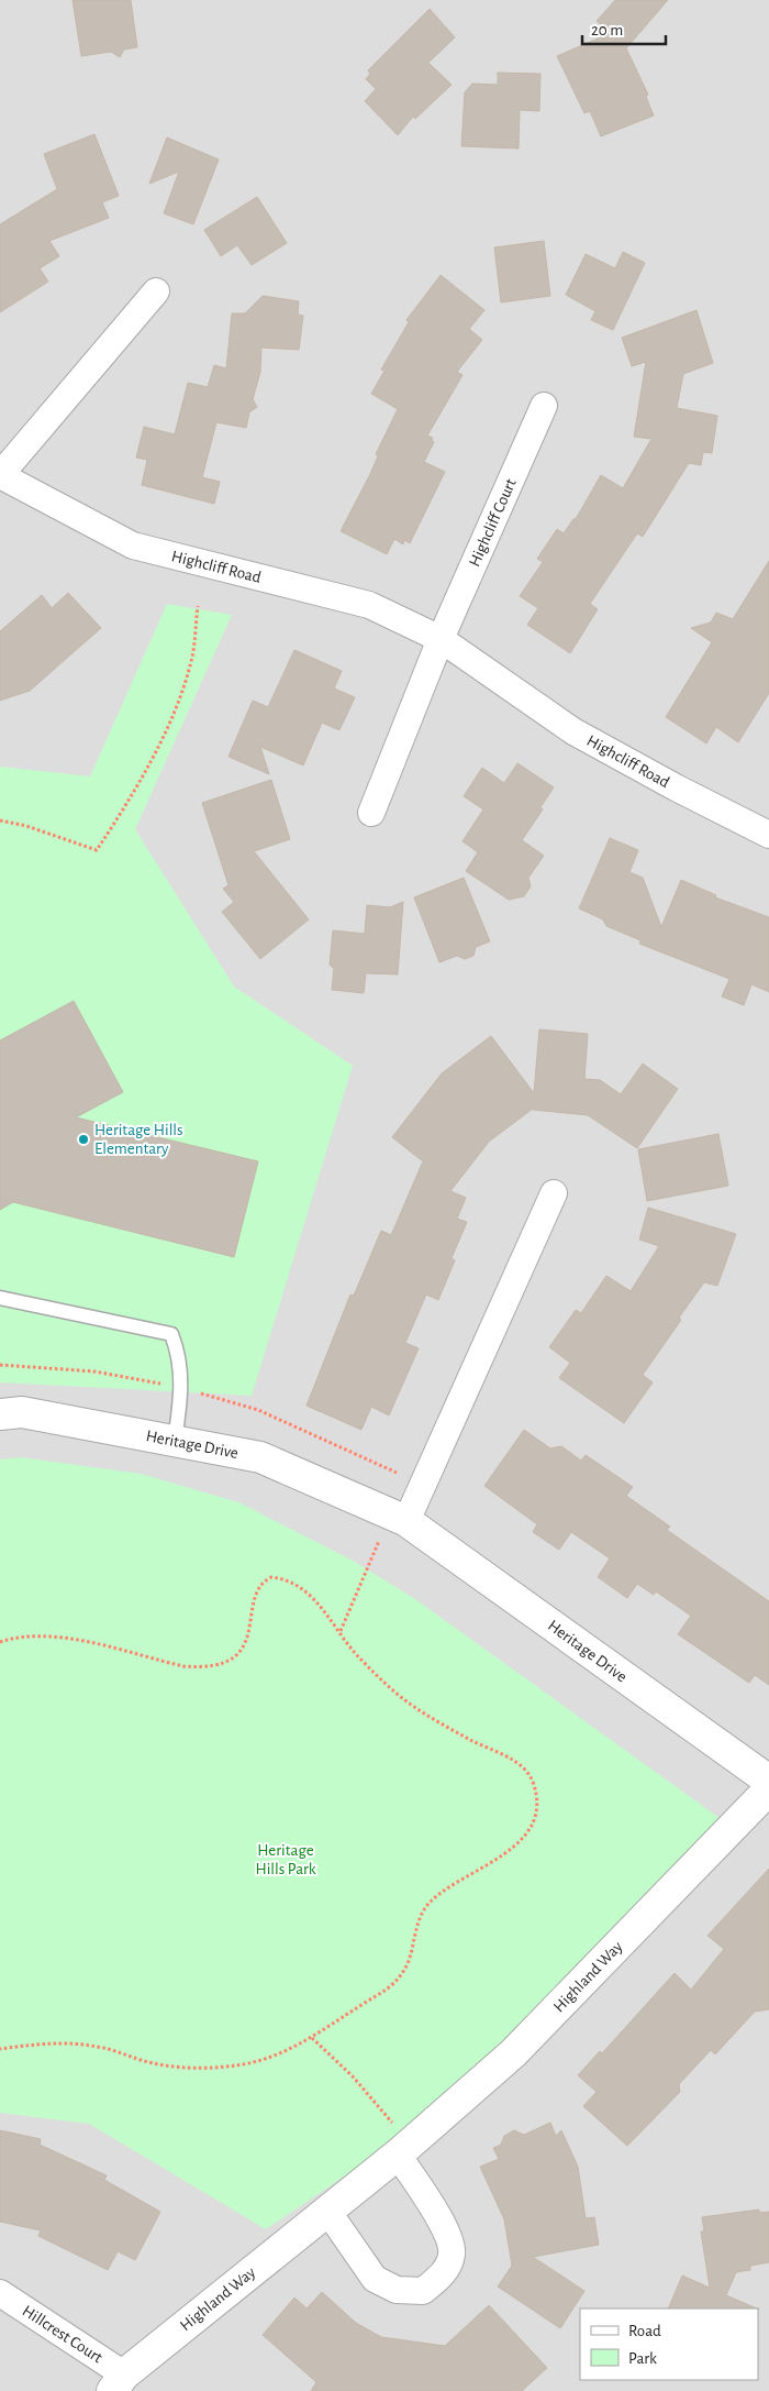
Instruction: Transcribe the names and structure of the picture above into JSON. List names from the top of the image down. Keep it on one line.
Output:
{"streets":{"street":["Highcliff Court","Highcliff Road","Heritage Drive","Highland Way","Hillcrest Court"]},"crossings":[["Highcliff Court","Highcliff Road"],["Highland Way","Hillcrest Court"]],"parks":["Heritage Hills Park"],"places":["Heritage Hills Elementary"],"legend":["Road","Park"],"scale_bar":"20 m"}
